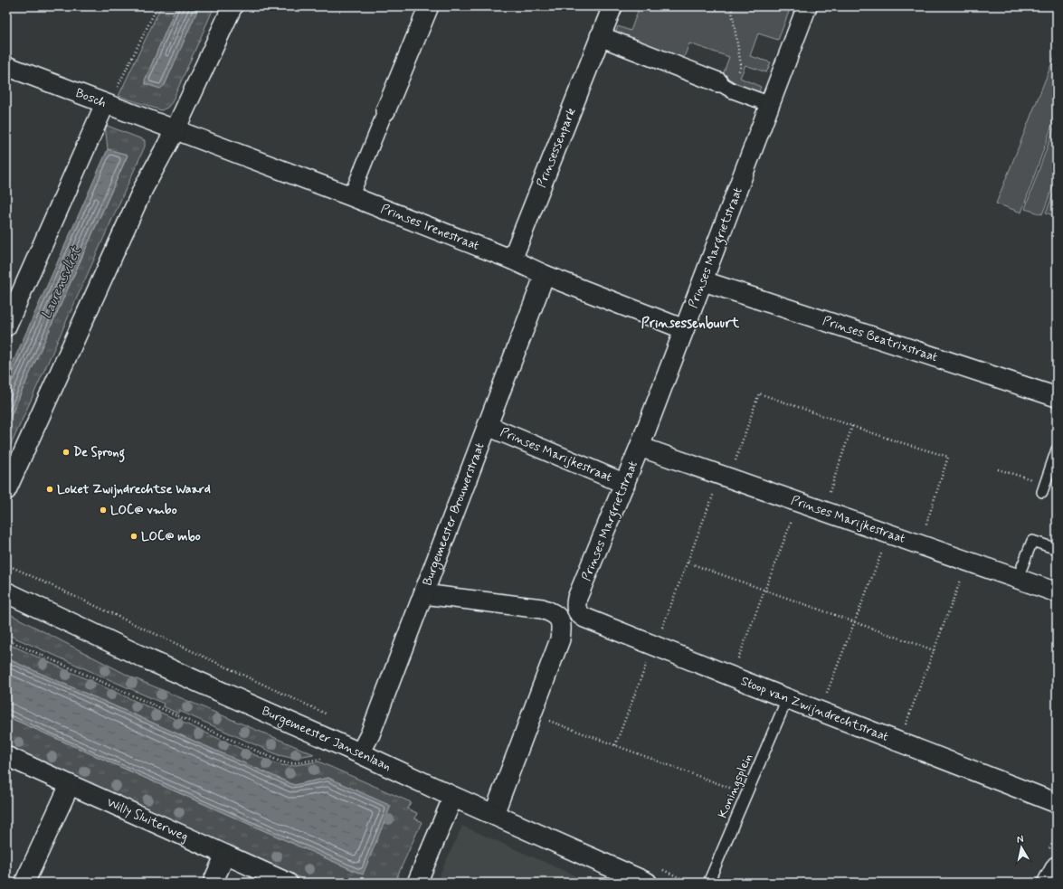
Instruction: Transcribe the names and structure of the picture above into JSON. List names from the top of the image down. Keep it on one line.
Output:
{"streets":{"street":["Bosch","Prinsessenpark","Prinses Irenestraat","Prinses Margrietstraat","Prinses Beatrixstraat","Prinses Marijkestraat","Burgemeester Brouwerstraat","Stoop van Zwijndrechtstraat","Burgemeester Jansenlaan","Willy Sluiterweg"],"lane":["Koningsplein"]},"crossings":[["Bosch","Prinses Irenestraat"],["Prinsessenpark","Prinses Irenestraat"],["Prinses Irenestraat","Prinses Margrietstraat"],["Prinses Irenestraat","Burgemeester Brouwerstraat"],["Prinses Margrietstraat","Prinses Beatrixstraat"],["Prinses Margrietstraat","Prinses Marijkestraat"],["Prinses Margrietstraat","Stoop van Zwijndrechtstraat"],["Prinses Marijkestraat","Burgemeester Brouwerstraat"],["Burgemeester Brouwerstraat","Burgemeester Jansenlaan"],["Stoop van Zwijndrechtstraat","Koningsplein"]],"districts":["Prinsessenbuurt"],"water":["Laurensvliet"],"places":["De Sprong","Loket Zwijndrechtse Waard","LOC@ vmbo","LOC@ mbo"],"north":"top"}
